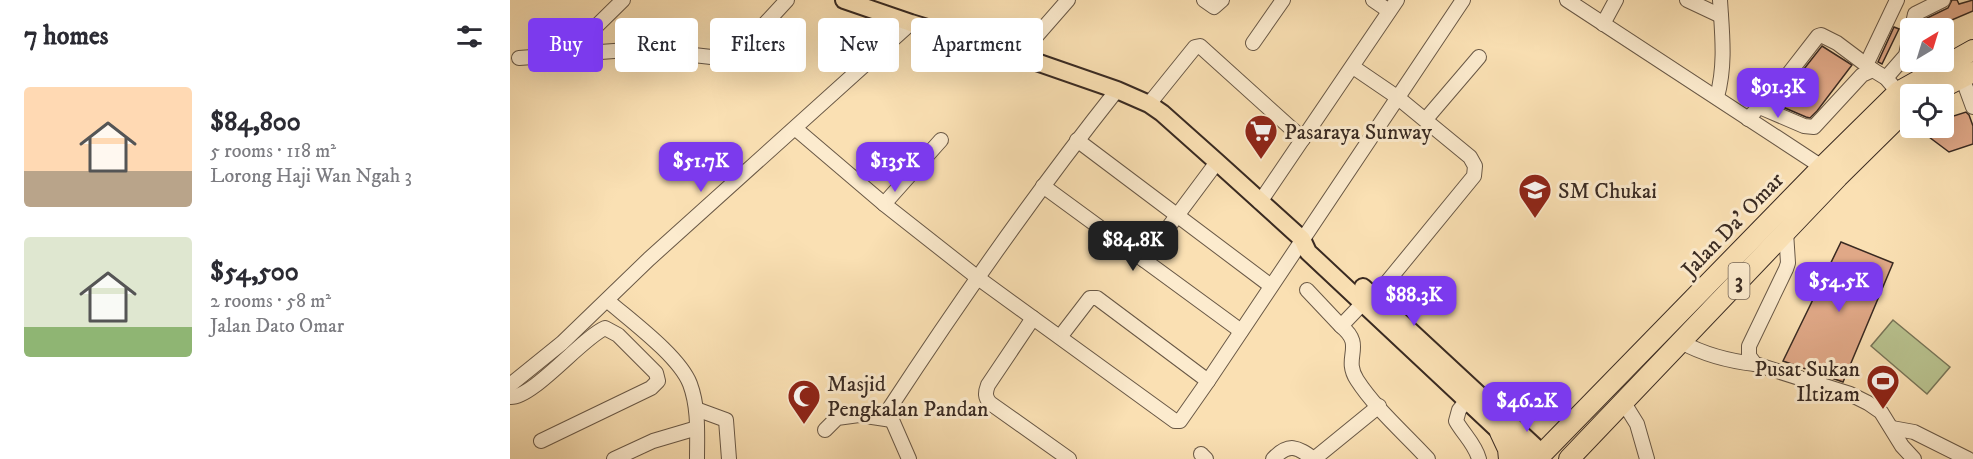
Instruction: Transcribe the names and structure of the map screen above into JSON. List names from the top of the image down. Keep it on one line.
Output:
{"streets":{"highway":["Jalan Da' Omar","3"]},"crossings":[["Jalan Da' Omar","3"]],"places":{"supermarket":["Pasaraya Sunway"],"school or university":["SM Chukai"],"sports":["Pusat Sukan Iltizam"],"mosque":["Masjid Pengkalan Pandan"]},"north":"top right","page":{"heading":"7 homes","chip":["Buy","Rent","Filters","New","Apartment"],"price":["$91.3K","$51.7K","$135K","$84.8K","$54.5K","$88.3K","$46.2K"],"list":[{"name":"$84,800","note":"5 rooms · 118 m² · Lorong Haji Wan Ngah 3"},{"name":"$54,500","note":"2 rooms · 58 m² · Jalan Dato Omar"}]}}
